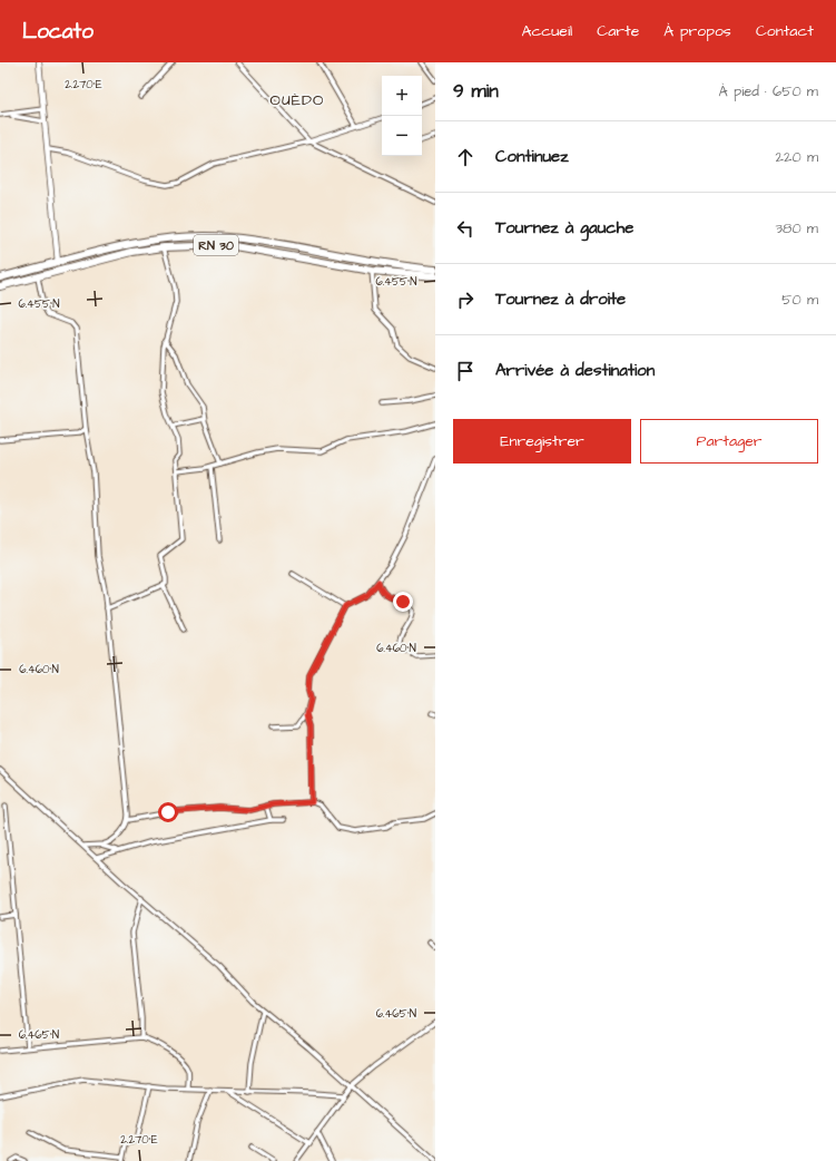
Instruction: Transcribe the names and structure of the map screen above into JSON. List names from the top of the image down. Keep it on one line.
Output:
{"streets":{"main road":["RN 30"]},"districts":["OUÈDO"],"page":{"header":"Locato","nav":["Accueil","Carte","À propos","Contact"],"heading":["9 min","À pied · 650 m"],"map_buttons":["+","−"],"list":[["Continuez","220 m"],["Tournez à gauche","380 m"],["Tournez à droite","50 m"],"Arrivée à destination"],"buttons":["Enregistrer","Partager"]},"coordinates":["2.270°E","6.455°N","6.460°N","6.465°N"]}
